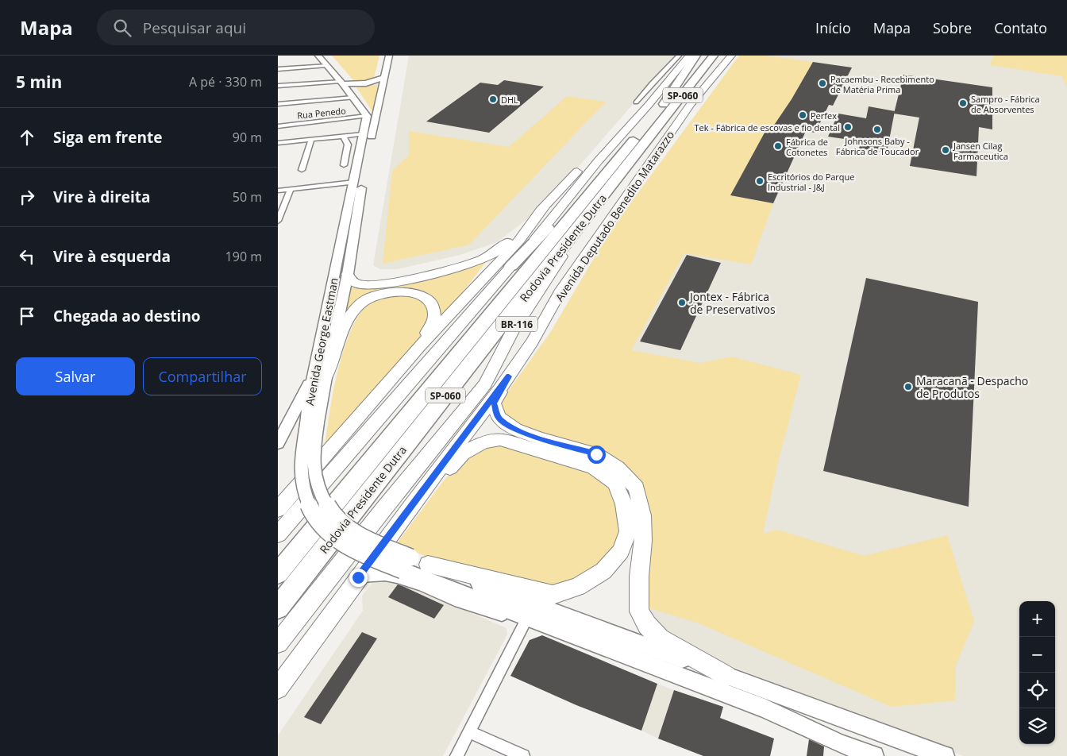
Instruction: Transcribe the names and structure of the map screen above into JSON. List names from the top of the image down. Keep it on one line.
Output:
{"streets":{"highway":["SP-060","Rodovia Presidente Dutra"],"main road":["Avenida Deputado Benedito Matarazzo","BR-116","Avenida George Eastman"],"street":["Rua Penedo"]},"crossings":[["Rua Penedo","Avenida George Eastman"],["Avenida Deputado Benedito Matarazzo","Rodovia Presidente Dutra"]],"places":["Pacaembu - Recebimento de Matéria Prima","DHL","Sampro - Fábrica de Absorventes","Perfex","Tek - Fábrica de escovas e fio dental","Johnsons Baby - Fábrica de Toucador","Fábrica de Cotonetes","Jansen Cilag Farmaceutica","Escritórios do Parque Industrial - J&J","Jontex - Fábrica de Preservativos","Maracanã - Despacho de Produtos"],"page":{"header":"Mapa","search":"Pesquisar aqui","nav":["Início","Mapa","Sobre","Contato"],"heading":["5 min","A pé · 330 m"],"list":[["Siga em frente","90 m"],["Vire à direita","50 m"],["Vire à esquerda","190 m"],"Chegada ao destino"],"buttons":["Salvar","Compartilhar"],"map_buttons":["+","−"]}}
